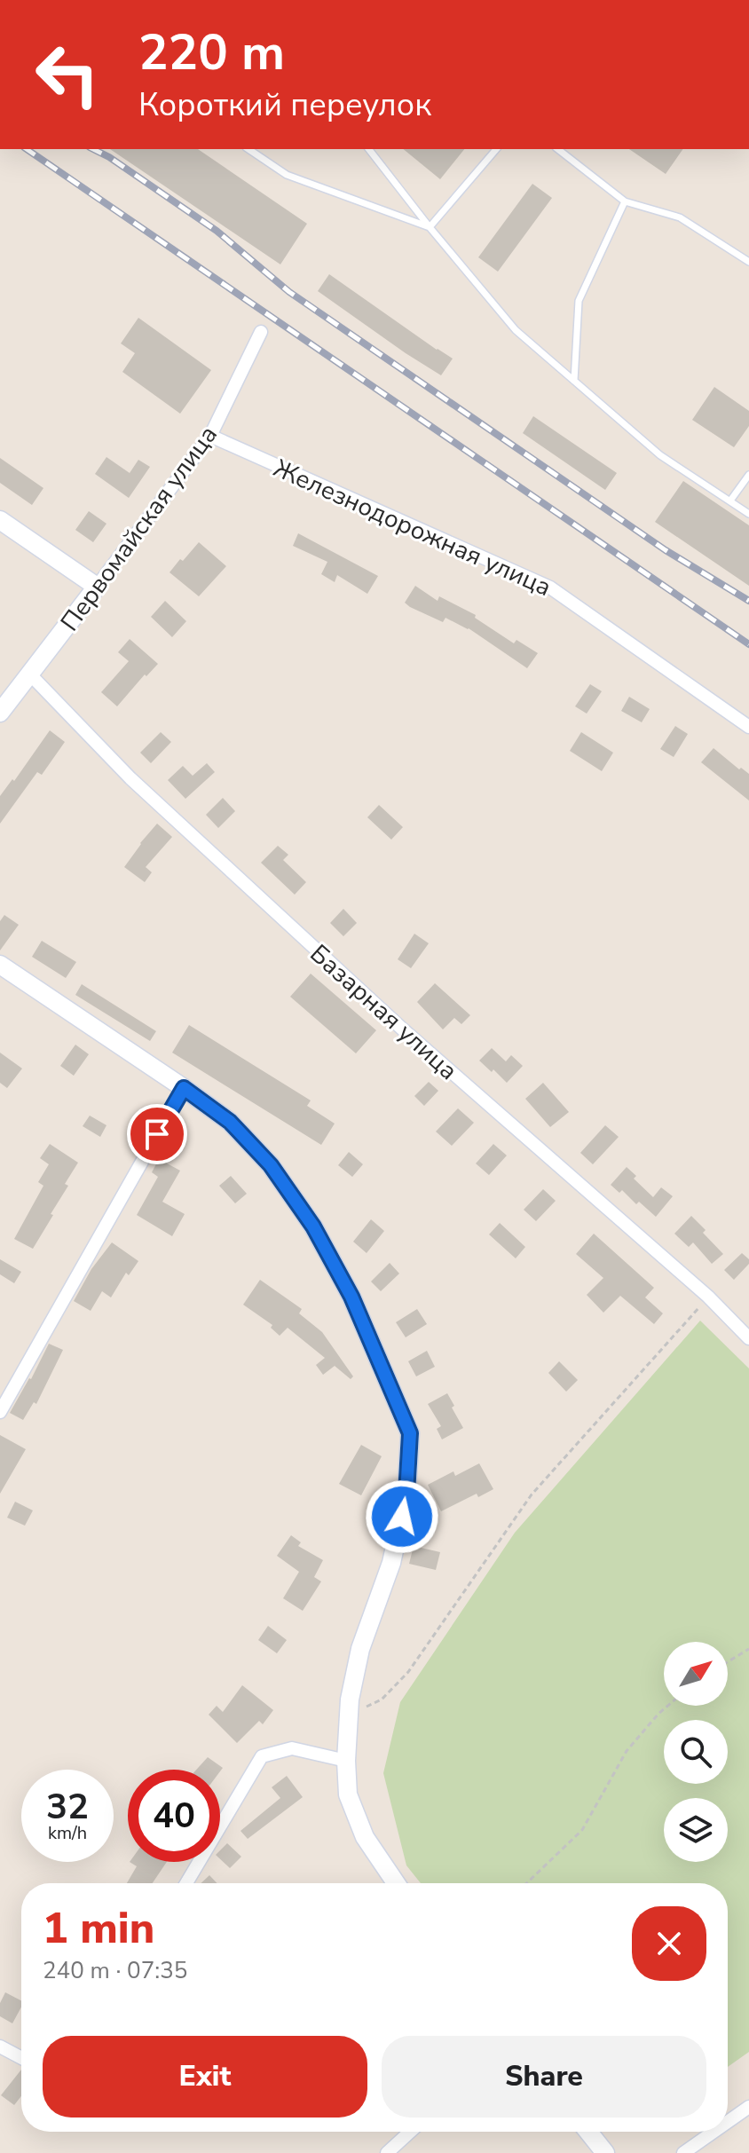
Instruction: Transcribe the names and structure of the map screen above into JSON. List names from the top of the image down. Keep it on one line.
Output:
{"streets":{"street":["Железнодорожная улица","Первомайская улица","Базарная улица"]},"crossings":[["Железнодорожная улица","Первомайская улица"],["Первомайская улица","Базарная улица"]],"north":"top right","page":{"turn":["220 m","Короткий переулок"],"speed":"32 km/h","limit":"40","heading":["1 min","240 m · 07:35"],"buttons":["Exit","Share"]}}
